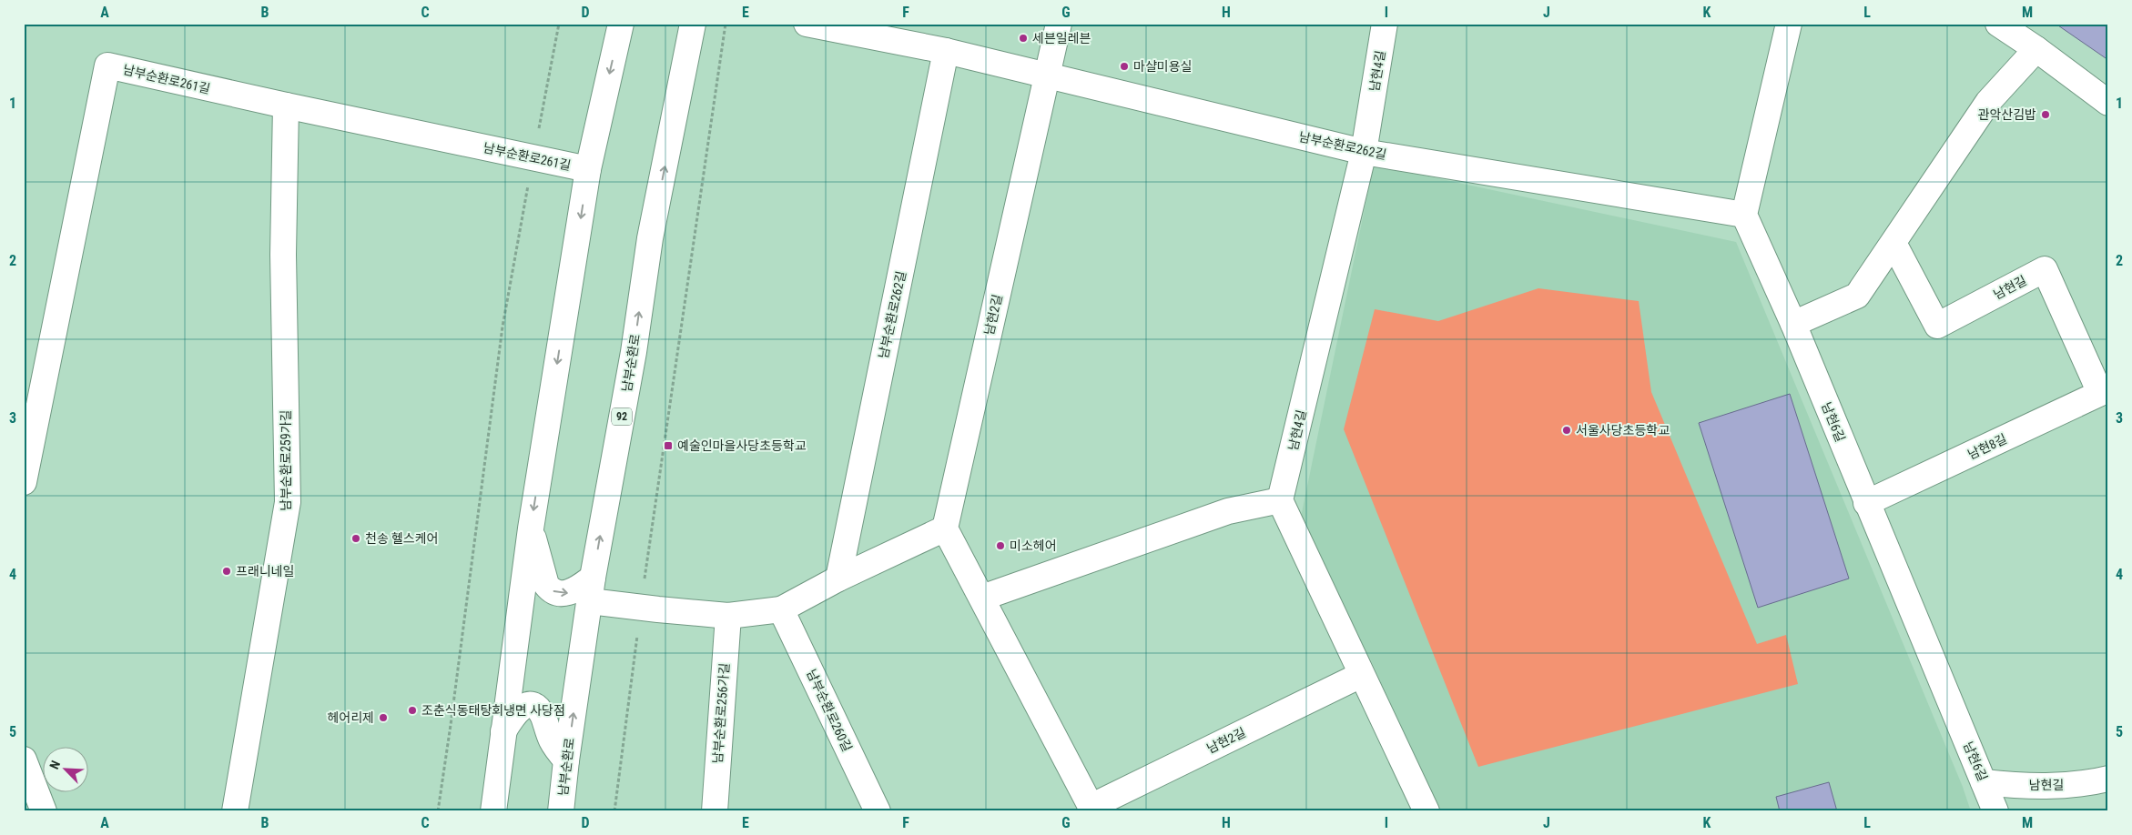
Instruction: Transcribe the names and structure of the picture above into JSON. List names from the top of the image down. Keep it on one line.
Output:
{"streets":{"street":["남현4길","남부순환로261길","남부순환로262길","남현길","남현2길","남부순환로","92","남현6길","남현8길","남부순환로259가길","남부순환로260길","남부순환로256가길"]},"crossings":[["남현4길","남부순환로262길"],["남부순환로261길","남부순환로259가길"],["남부순환로262길","남현2길"],["남부순환로262길","남현6길"],["남현길","남현6길"],["남현길","남현8길"],["남현6길","남현8길"]],"places":{"other":["세븐일레븐","마샬미용실","관악산김밥","서울사당초등학교","천송 헬스케어","미소헤어","프래니네일","조춘식동태탕회냉면 사당점","헤어리제"],"transit":["예술인마을사당초등학교"]},"north":"top left","grid":{"columns":["A","B","C","D","E","F","G","H","I","J","K","L","M"],"rows":["1","2","3","4","5"]}}
